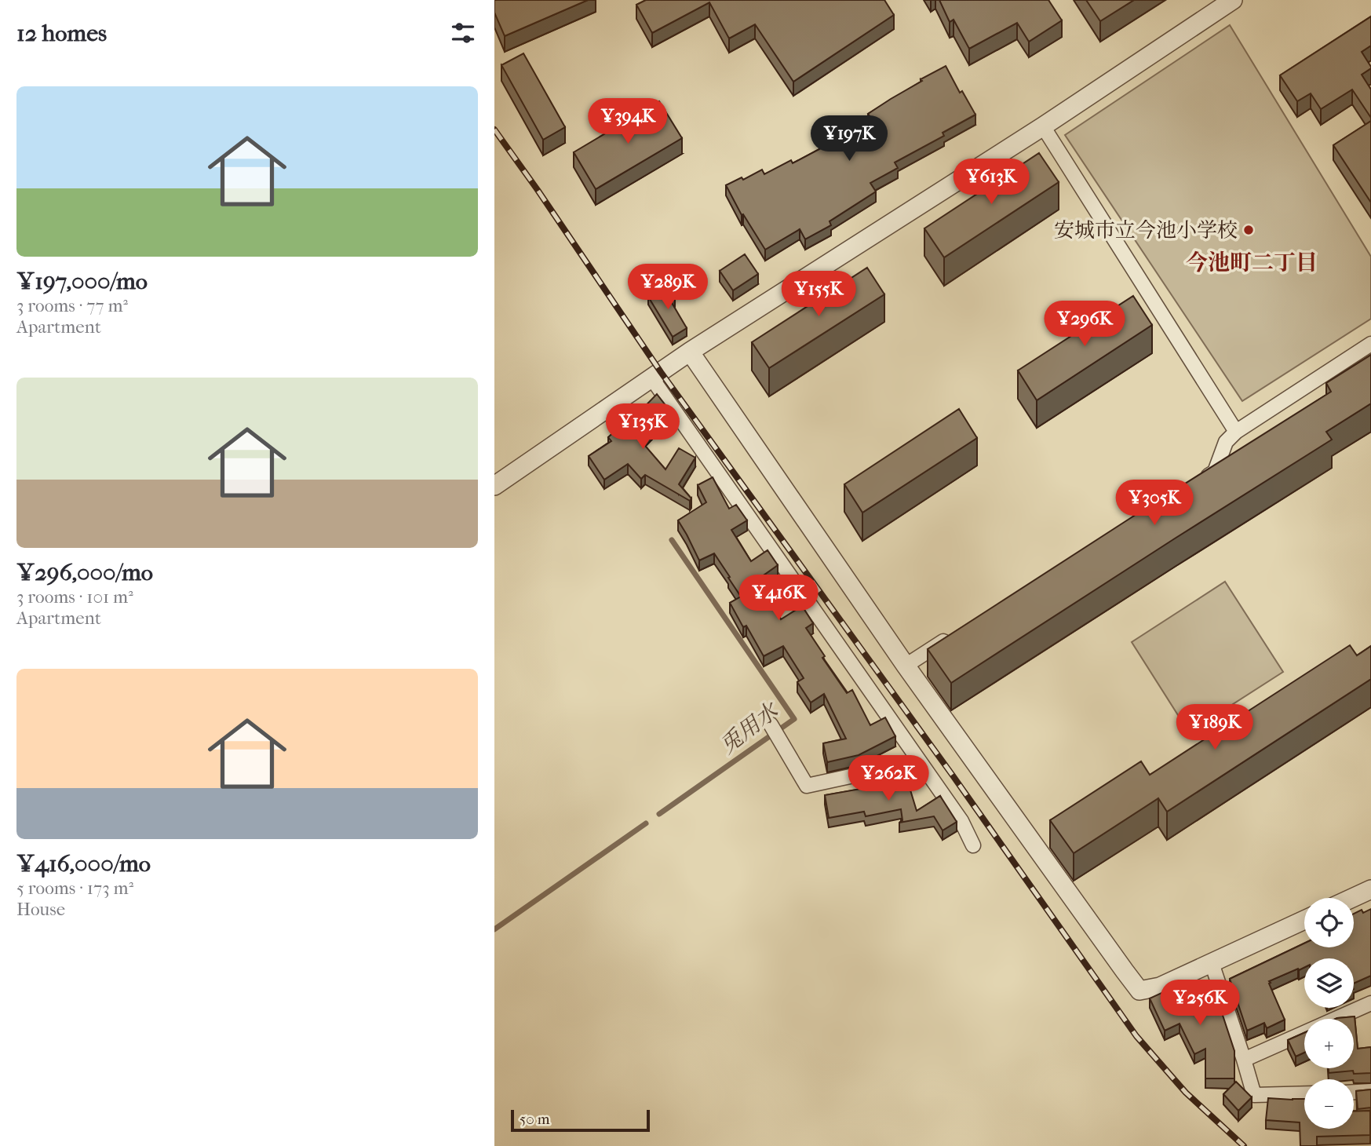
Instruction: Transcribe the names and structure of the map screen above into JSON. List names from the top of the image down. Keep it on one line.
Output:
{"districts":["今池町二丁目"],"water":["兎用水"],"places":["安城市立今池小学校"],"scale_bar":"50 m","page":{"heading":"12 homes","list":[{"name":"¥197,000/mo","note":"3 rooms · 77 m² · Apartment"},{"name":"¥296,000/mo","note":"3 rooms · 101 m² · Apartment"},{"name":"¥416,000/mo","note":"5 rooms · 173 m² · House"}],"price":["¥394K","¥197K","¥613K","¥289K","¥155K","¥296K","¥135K","¥305K","¥416K","¥189K","¥262K","¥256K"],"map_buttons":["+","−"],"scale":"50 m"}}
